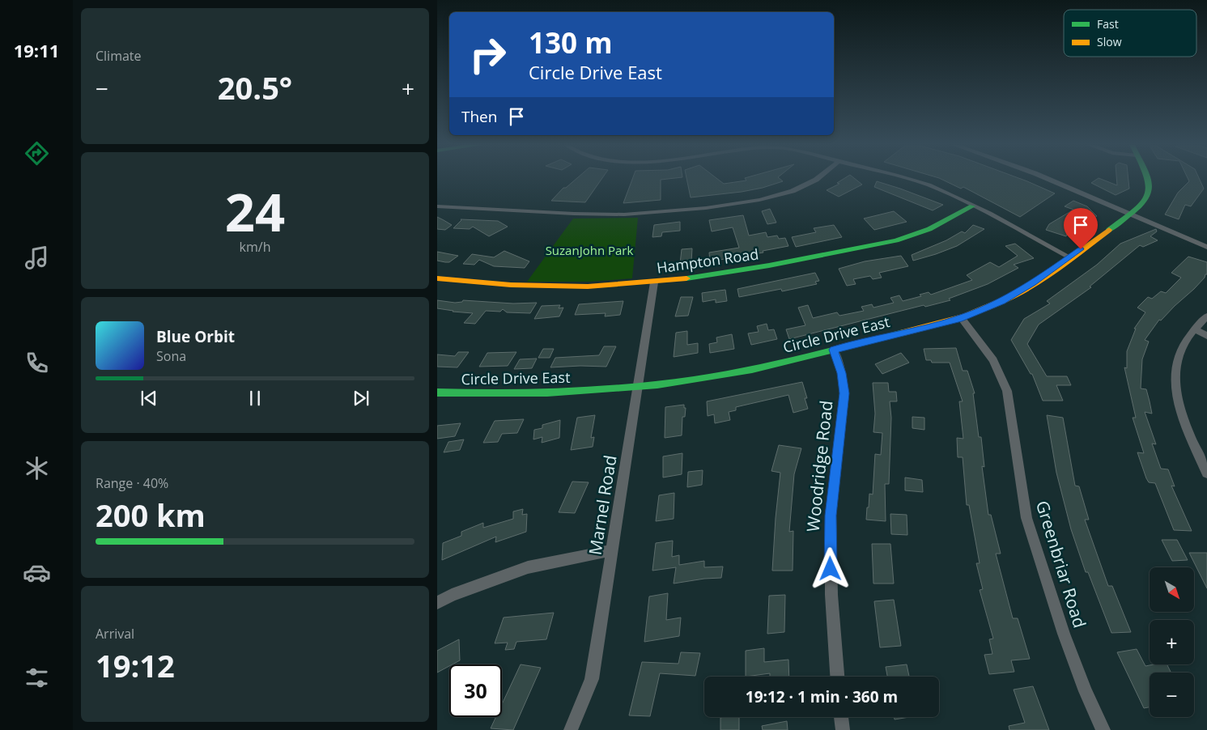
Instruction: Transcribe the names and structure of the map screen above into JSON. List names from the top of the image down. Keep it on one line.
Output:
{"streets":{"street":["Hampton Road","Circle Drive East","Woodridge Road","Marnel Road","Greenbriar Road"]},"crossings":[["Hampton Road","Marnel Road"],["Circle Drive East","Woodridge Road"],["Circle Drive East","Marnel Road"],["Circle Drive East","Greenbriar Road"]],"parks":["SuzanJohn Park"],"legend":["Fast","Slow"],"north":"bottom right","page":{"tabs":"19:11","tile":["Climate",["24","km/h"],["Range · 40%","200 km"],["Arrival","19:12"]],"turn":["130 m","Circle Drive East"],"heat":["−","20.5°","+"],"then":"Then","song":["Blue Orbit","Sona"],"map_buttons":["+","−"],"limit":"30","trip":"19:12 · 1 min · 360 m"}}
